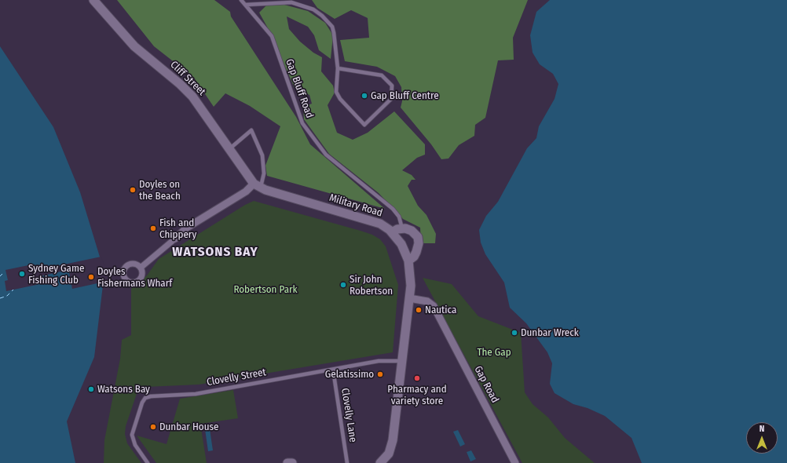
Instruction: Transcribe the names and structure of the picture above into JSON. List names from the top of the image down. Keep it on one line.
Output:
{"streets":{"street":["Cliff Street","Military Road","Gap Road"],"lane":["Gap Bluff Road","Clovelly Street","Clovelly Lane"]},"crossings":[["Cliff Street","Military Road"],["Military Road","Clovelly Street"],["Military Road","Gap Road"],["Clovelly Street","Clovelly Lane"]],"districts":["WATSONS BAY"],"parks":["Robertson Park","The Gap"],"places":["Gap Bluff Centre","Doyles on the Beach","Fish and Chippery","Sydney Game Fishing Club","Doyles Fishermans Wharf","Sir John Robertson","Nautica","Dunbar Wreck","Gelatissimo","Pharmacy and variety store","Watsons Bay","Dunbar House"],"north":"top"}
